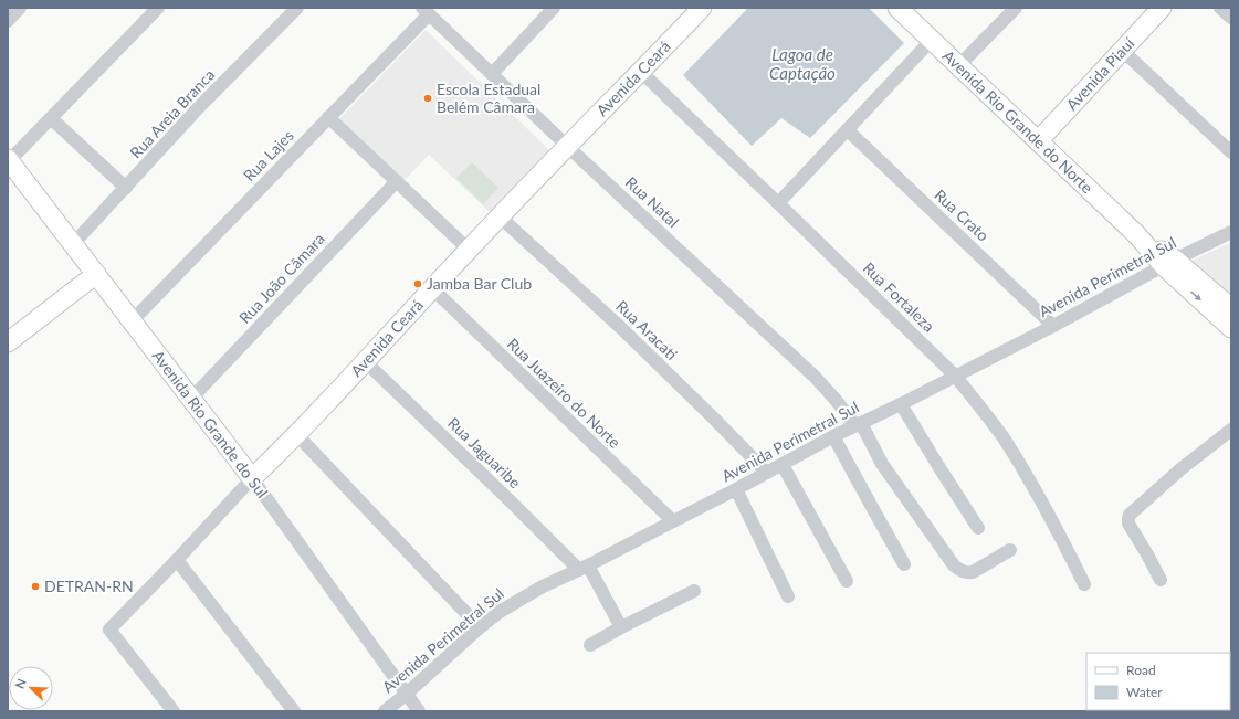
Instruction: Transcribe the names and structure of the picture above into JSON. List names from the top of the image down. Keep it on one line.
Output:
{"streets":{"street":["Avenida Piauí","Avenida Ceará","Rua Areia Branca","Avenida Rio Grande do Norte","Rua Lajes","Rua Natal","Rua Crato","Avenida Perimetral Sul","Rua João Câmara","Rua Fortaleza","Rua Aracati","Rua Juazeiro do Norte","Avenida Rio Grande do Sul","Rua Jaguaribe"]},"crossings":[["Avenida Piauí","Avenida Rio Grande do Norte"],["Avenida Ceará","Rua Natal"],["Avenida Ceará","Rua Fortaleza"],["Avenida Ceará","Rua Aracati"],["Avenida Ceará","Rua Juazeiro do Norte"],["Avenida Ceará","Avenida Rio Grande do Sul"],["Avenida Ceará","Rua Jaguaribe"],["Rua Areia Branca","Avenida Rio Grande do Sul"],["Avenida Rio Grande do Norte","Avenida Perimetral Sul"],["Rua Lajes","Rua Natal"],["Rua Lajes","Avenida Rio Grande do Sul"],["Rua Natal","Avenida Perimetral Sul"],["Rua Crato","Avenida Perimetral Sul"],["Avenida Perimetral Sul","Rua Fortaleza"],["Avenida Perimetral Sul","Rua Aracati"],["Avenida Perimetral Sul","Rua Juazeiro do Norte"],["Avenida Perimetral Sul","Avenida Rio Grande do Sul"],["Avenida Perimetral Sul","Rua Jaguaribe"],["Rua João Câmara","Avenida Rio Grande do Sul"]],"water":["Lagoa de Captação"],"places":["Escola Estadual Belém Câmara","Jamba Bar Club","DETRAN-RN"],"legend":["Road","Water"],"north":"top left"}
